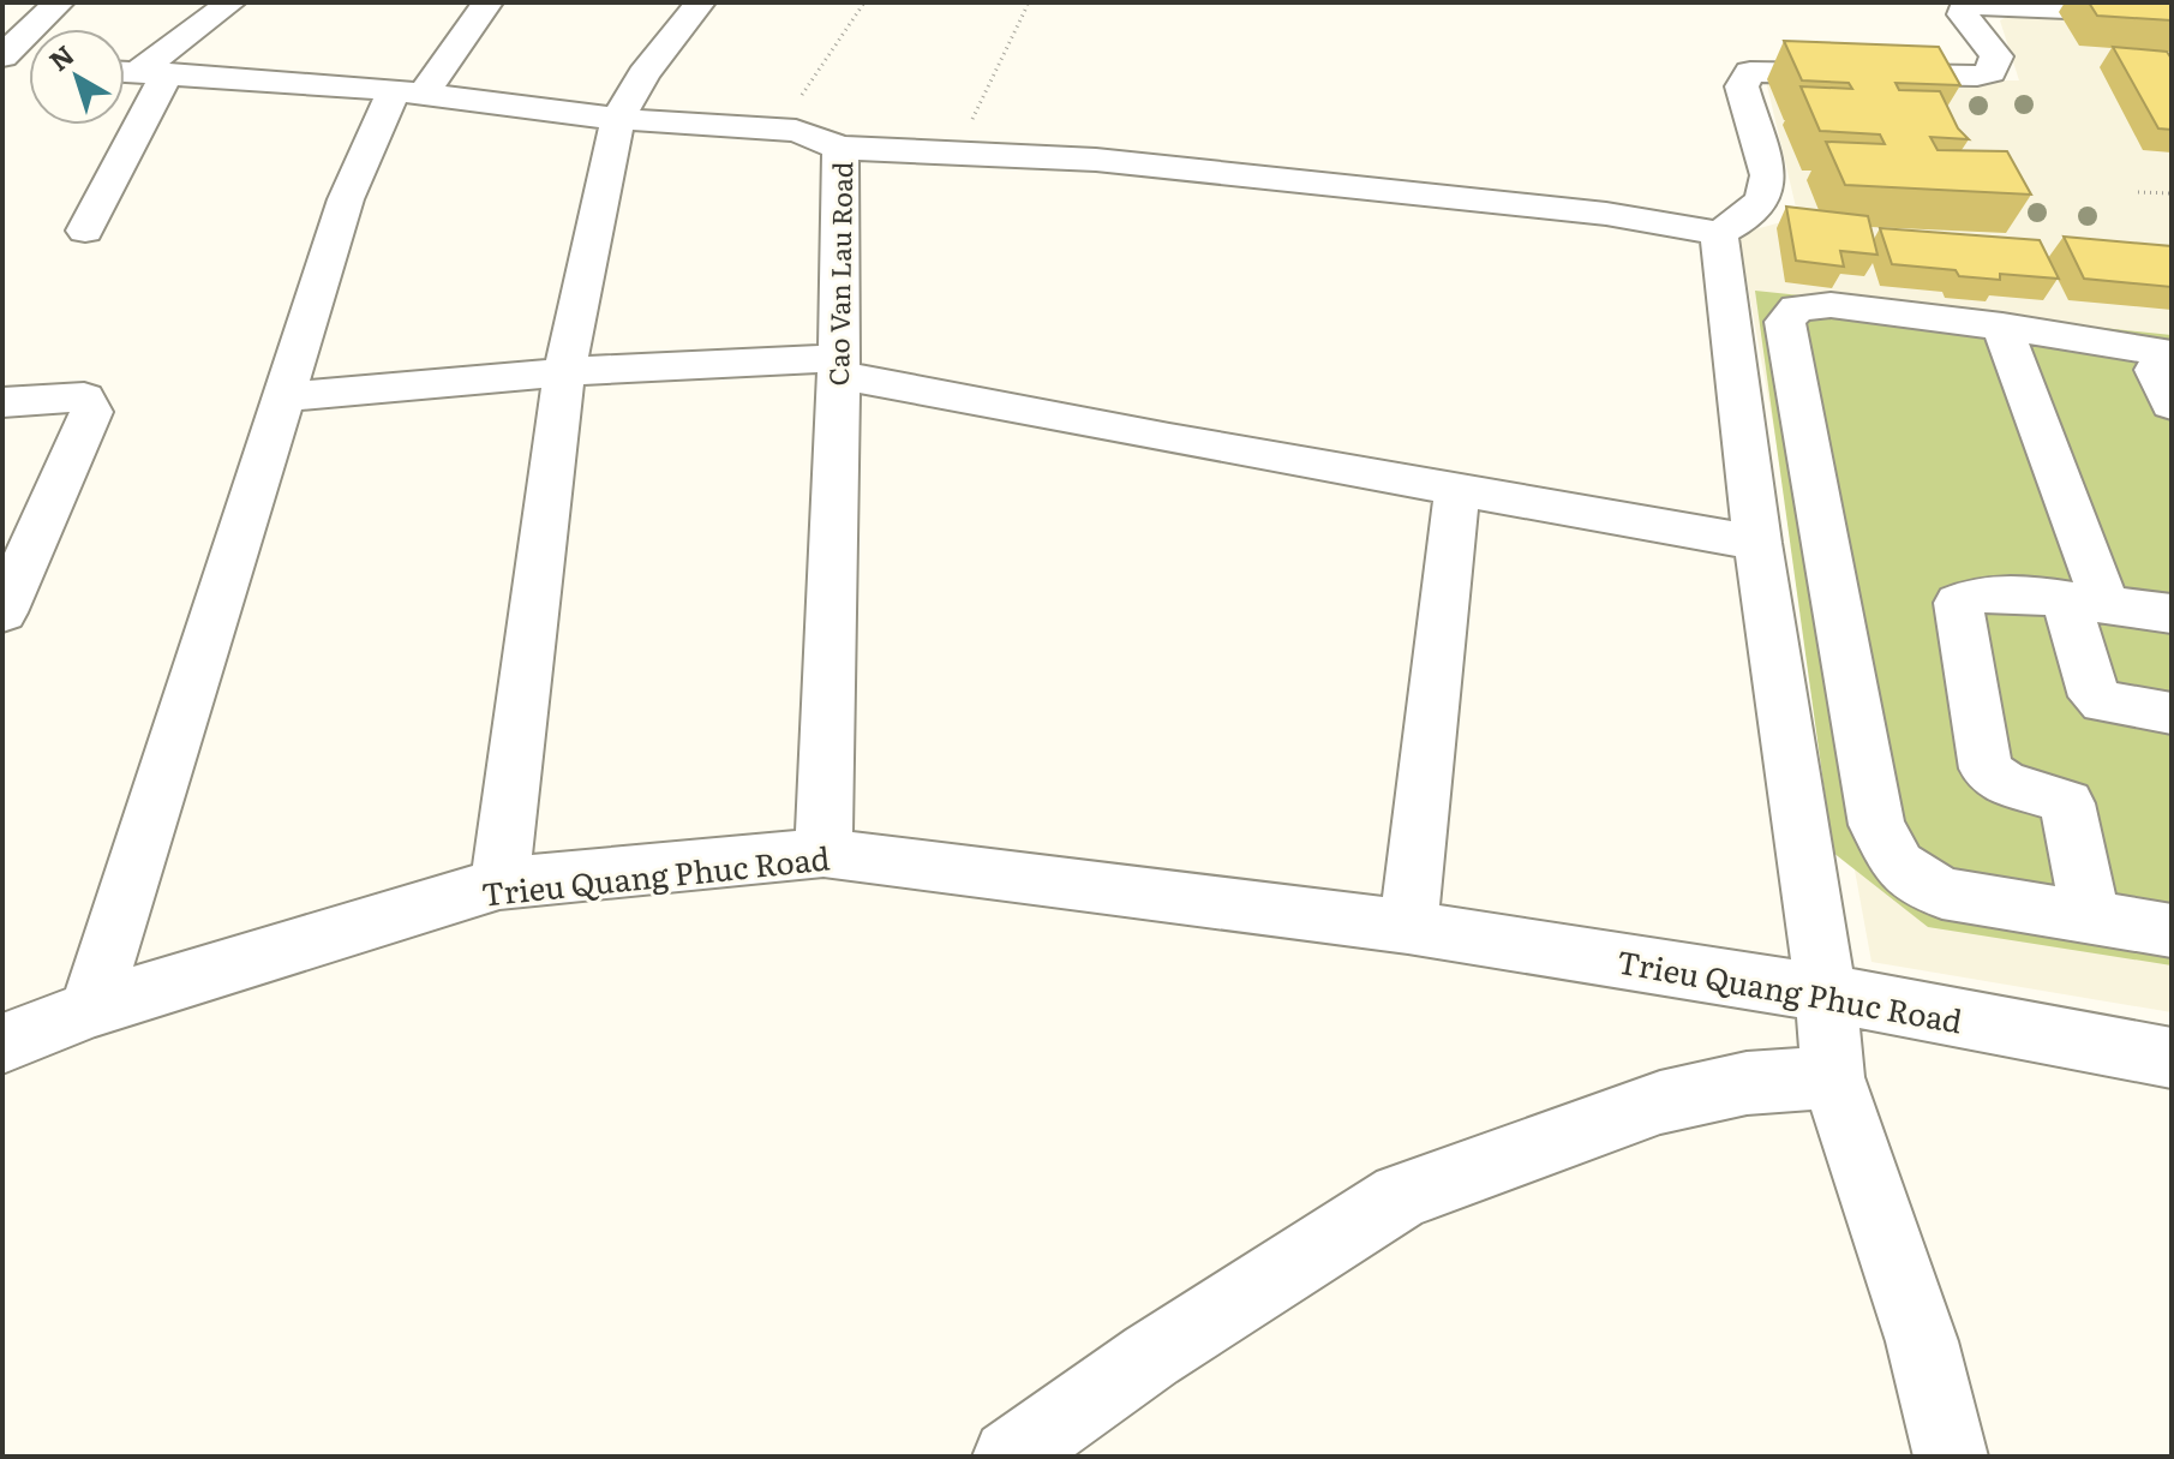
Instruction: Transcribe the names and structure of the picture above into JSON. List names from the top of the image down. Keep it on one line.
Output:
{"streets":{"street":["Cao Van Lau Road","Trieu Quang Phuc Road"]},"crossings":[["Cao Van Lau Road","Trieu Quang Phuc Road"]],"north":"top left"}
